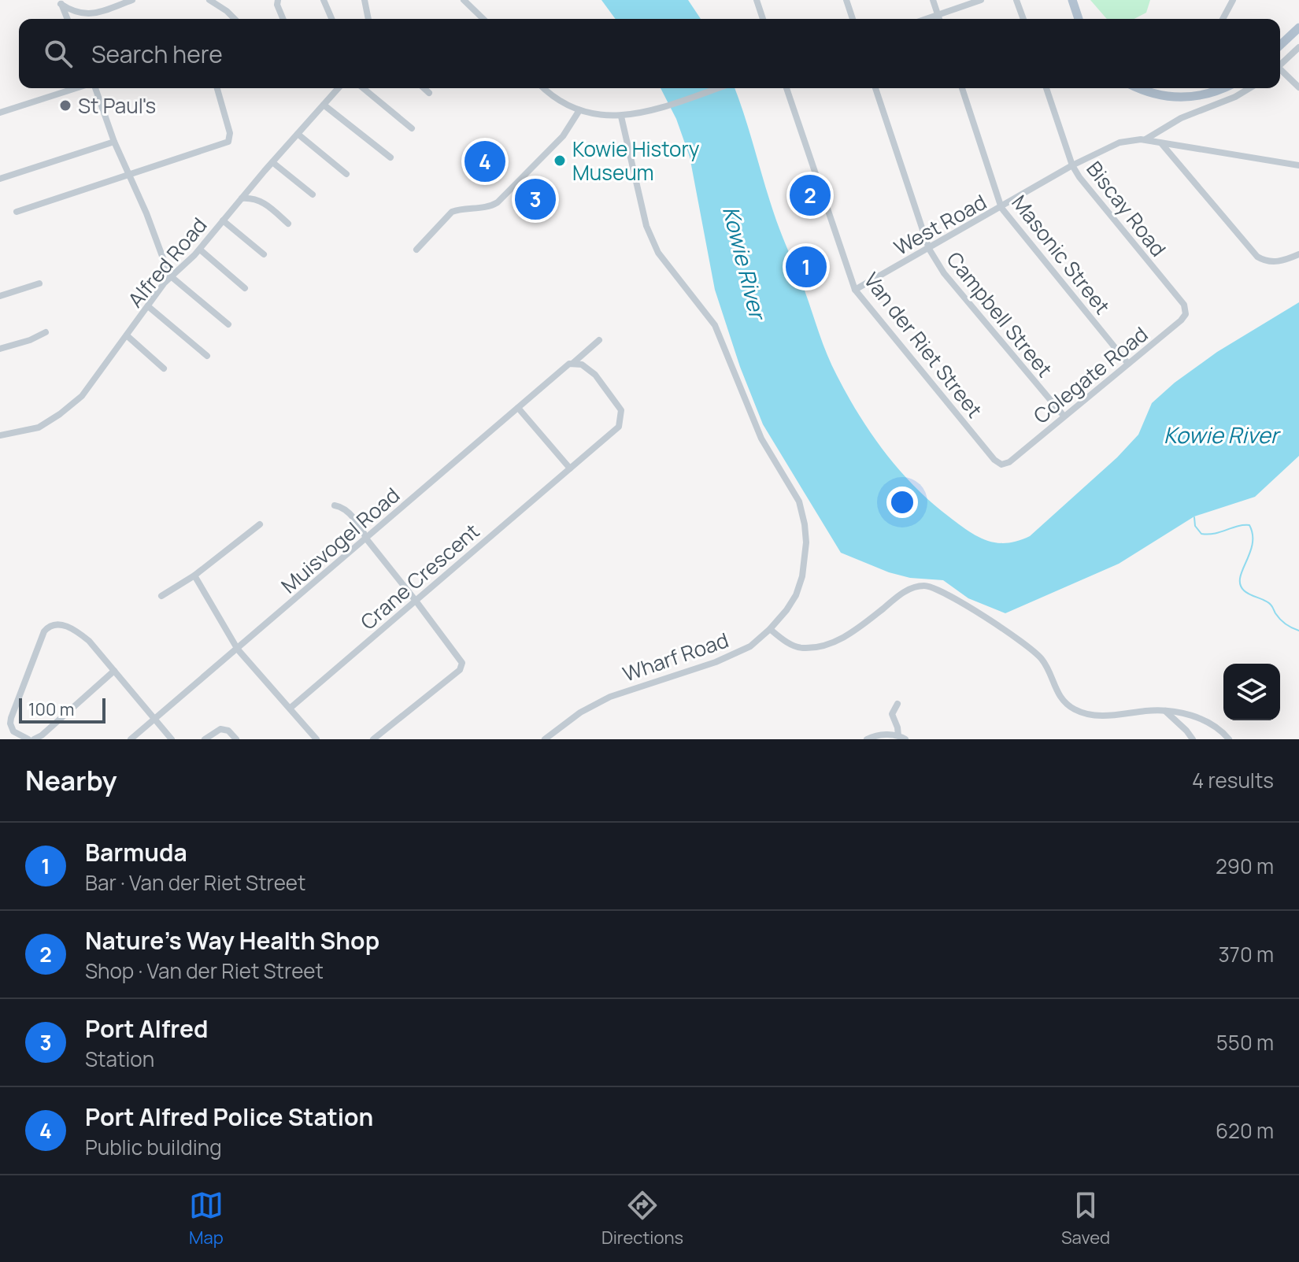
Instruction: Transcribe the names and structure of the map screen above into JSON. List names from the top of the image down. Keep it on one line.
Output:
{"streets":{"street":["Biscay Road","West Road","Masonic Street","Alfred Road","Campbell Street","Van der Riet Street","Colegate Road","Muisvogel Road","Crane Crescent","Wharf Road"]},"crossings":[["Biscay Road","West Road"],["Biscay Road","Colegate Road"],["West Road","Masonic Street"],["West Road","Campbell Street"],["West Road","Van der Riet Street"],["Masonic Street","Colegate Road"],["Campbell Street","Colegate Road"],["Van der Riet Street","Colegate Road"],["Muisvogel Road","Crane Crescent"]],"water":["Kowie River"],"places":["St Paul's","Kowie History Museum"],"scale_bar":"100 m","page":{"search":"Search here","pins":["4","2","3","1"],"scale":"100 m","heading":["Nearby","4 results"],"list":[{"mark":"1","name":"Barmuda","note":"Bar · Van der Riet Street","value":"290 m"},{"mark":"2","name":"Nature's Way Health Shop","note":"Shop · Van der Riet Street","value":"370 m"},{"mark":"3","name":"Port Alfred","note":"Station","value":"550 m"},{"mark":"4","name":"Port Alfred Police Station","note":"Public building","value":"620 m"}],"nav":["Map","Directions","Saved"]}}
